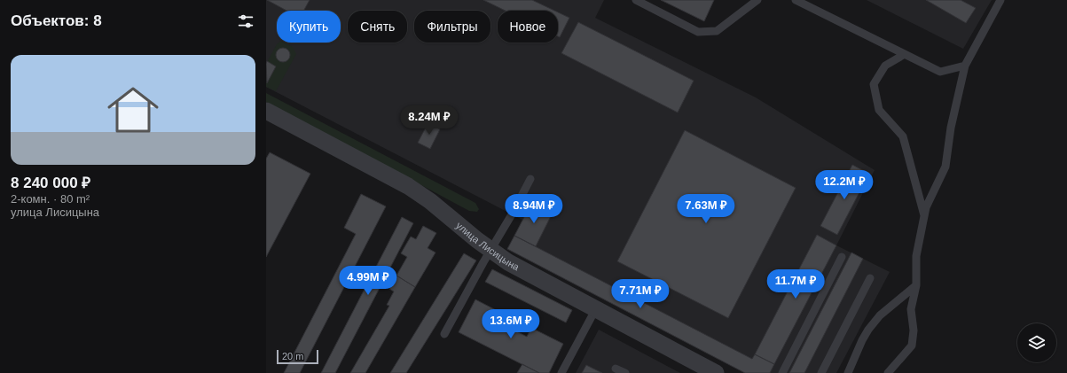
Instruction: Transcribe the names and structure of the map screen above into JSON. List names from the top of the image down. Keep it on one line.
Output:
{"streets":{"street":["улица Лисицына"]},"scale_bar":"20 m","page":{"heading":"Объектов: 8","chip":["Купить","Снять","Фильтры","Новое"],"list":[{"name":"8 240 000 ₽","note":"2-комн. · 80 m² · улица Лисицына"}],"price":["8.24M ₽","12.2M ₽","8.94M ₽","7.63M ₽","4.99M ₽","11.7M ₽","7.71M ₽","13.6M ₽"],"scale":"20 m"}}
